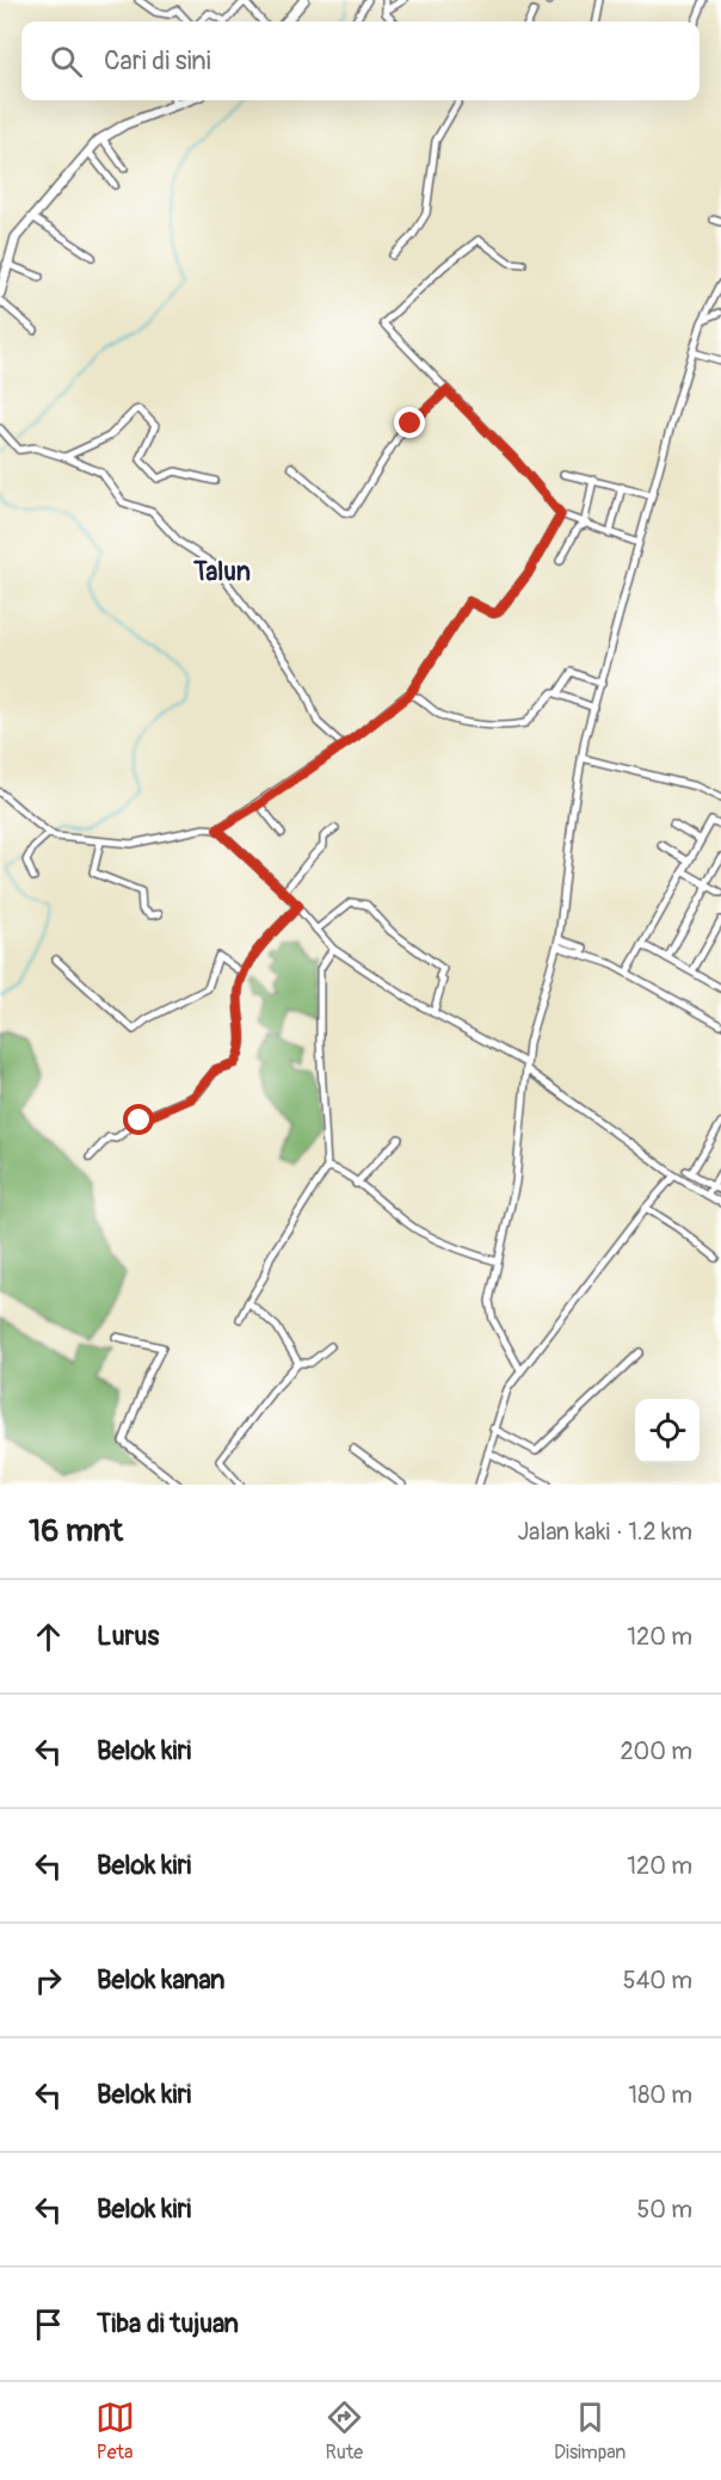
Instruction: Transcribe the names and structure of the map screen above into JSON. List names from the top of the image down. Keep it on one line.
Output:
{"districts":["Talun"],"page":{"search":"Cari di sini","heading":["16 mnt","Jalan kaki · 1.2 km"],"list":[["Lurus","120 m"],["Belok kiri","200 m"],["Belok kiri","120 m"],["Belok kanan","540 m"],["Belok kiri","180 m"],["Belok kiri","50 m"],"Tiba di tujuan"],"nav":["Peta","Rute","Disimpan"]}}
